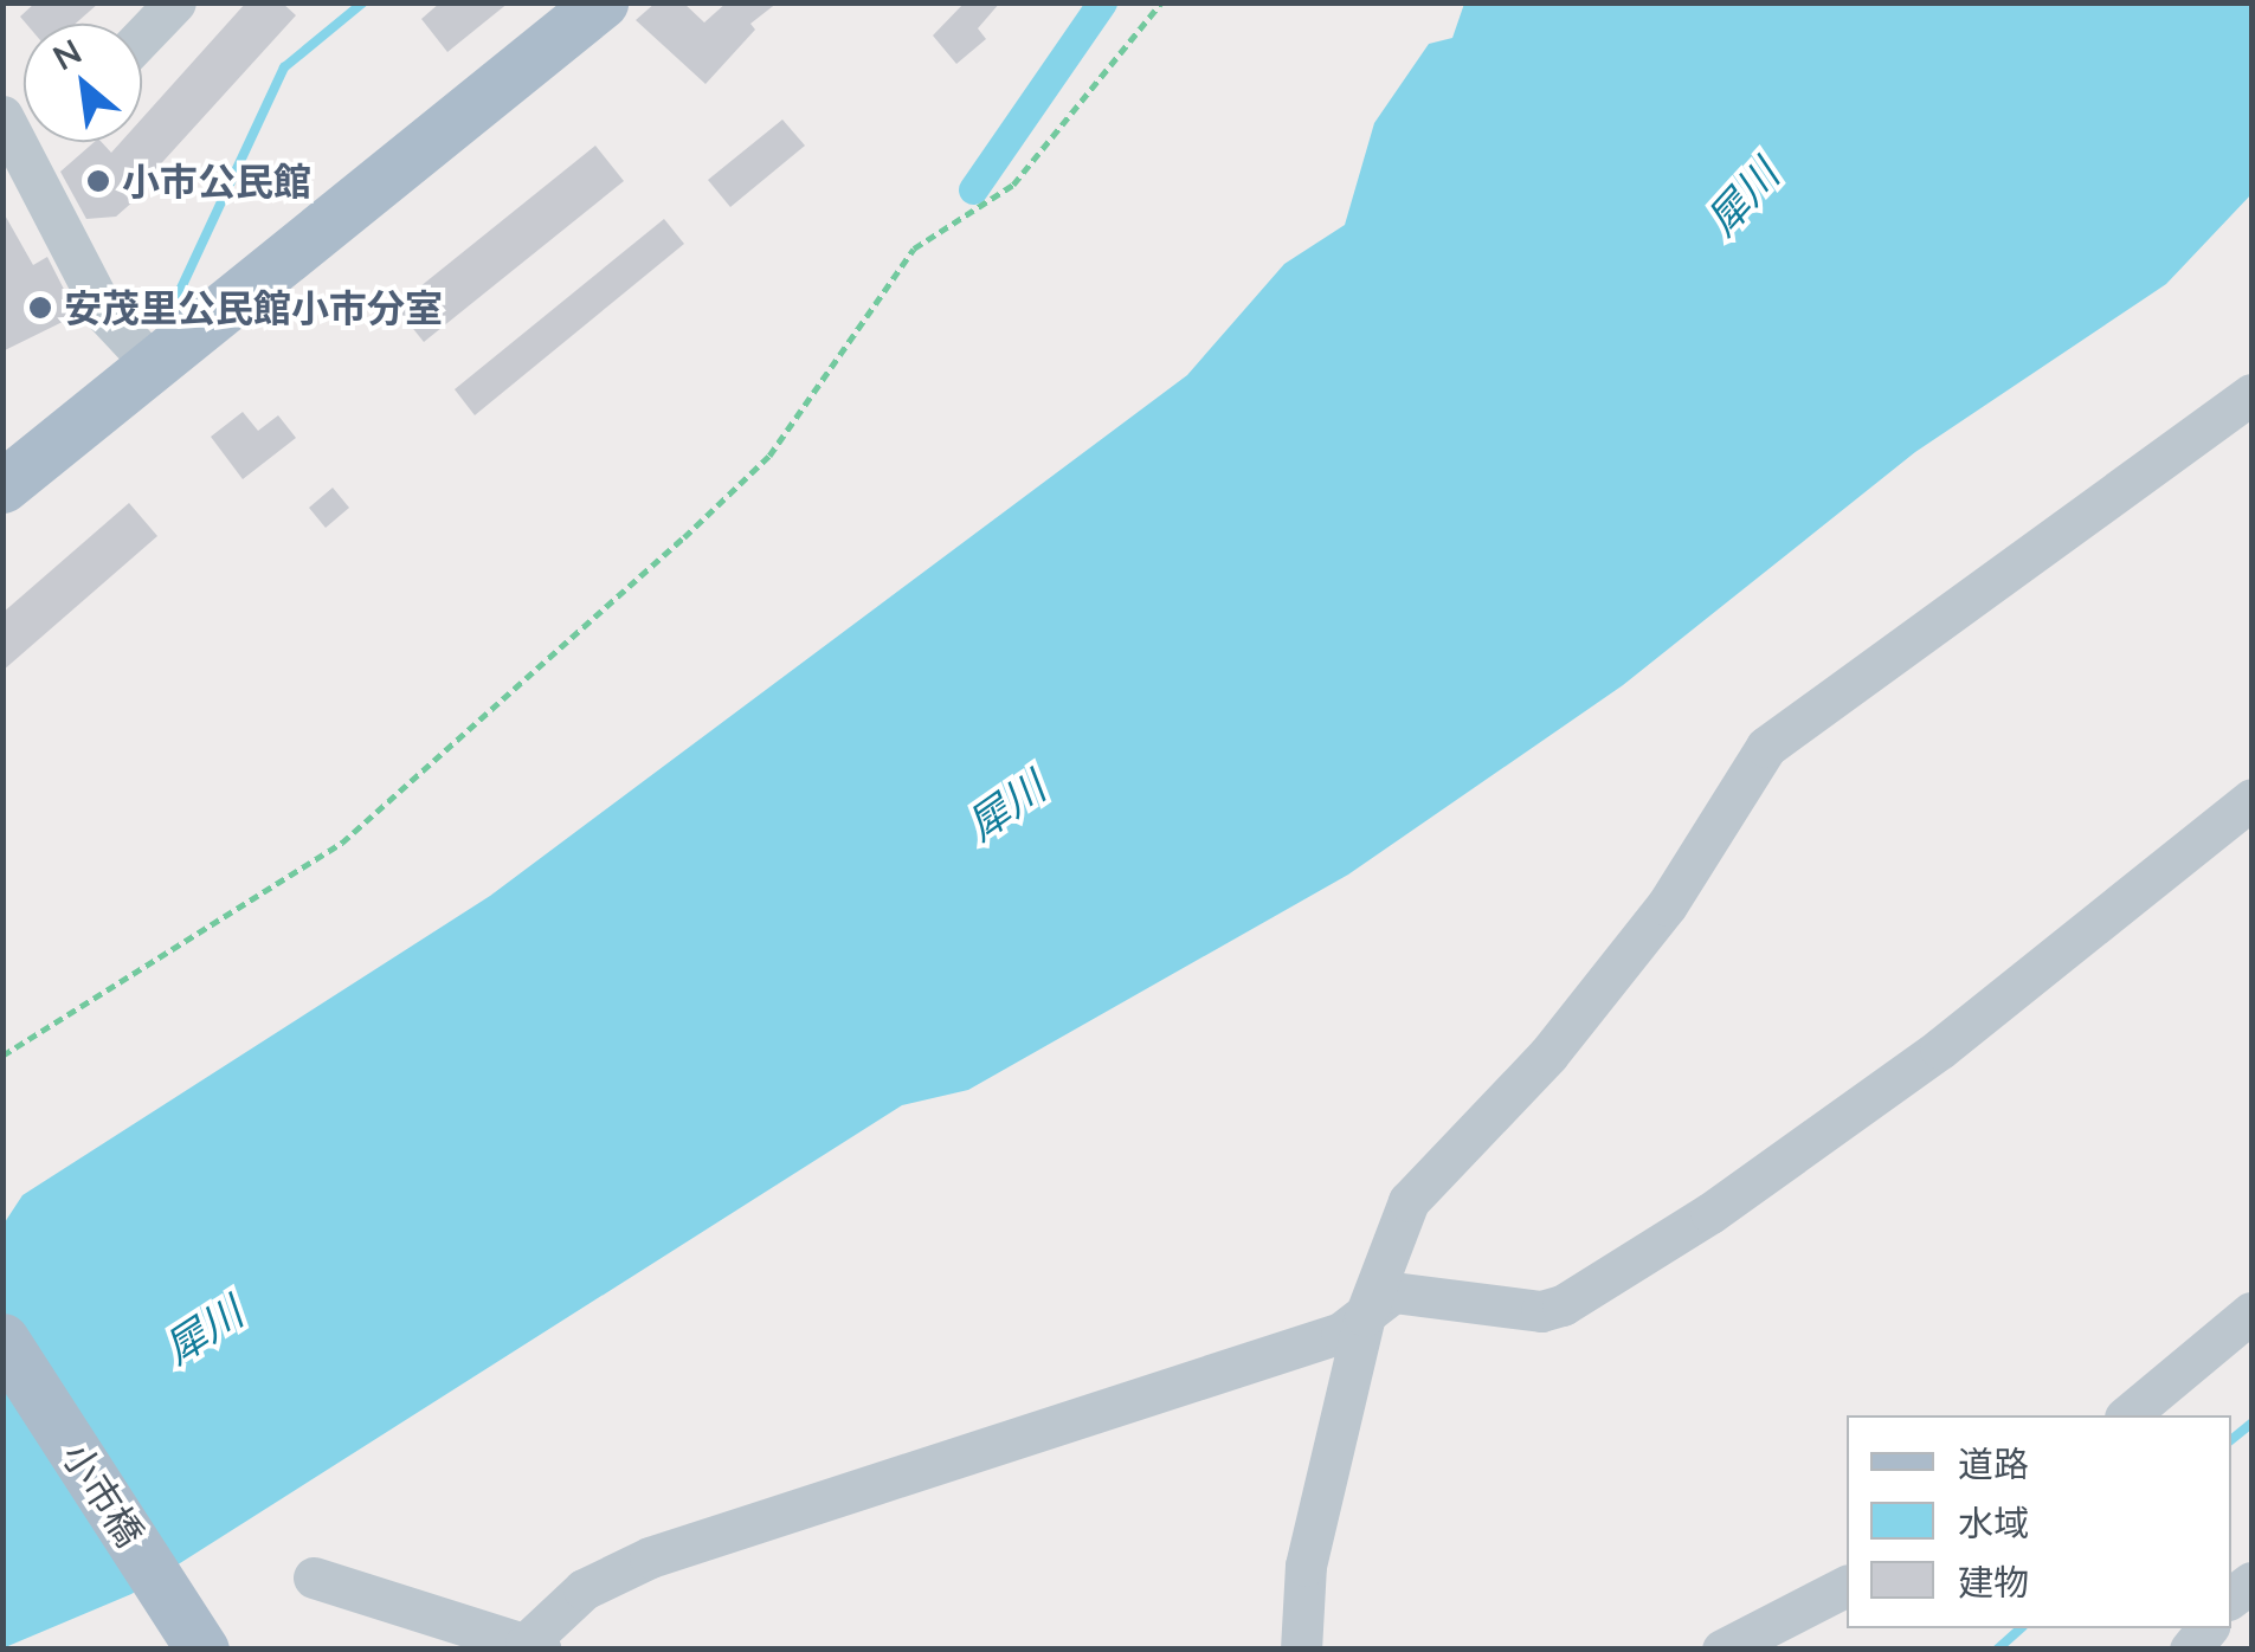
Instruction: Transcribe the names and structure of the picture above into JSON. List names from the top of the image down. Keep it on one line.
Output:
{"streets":{"main road":["小市橋"]},"water":["犀川"],"places":["小市公民館","安茂里公民館小市分室"],"legend":["道路","水域","建物"],"north":"top left"}
